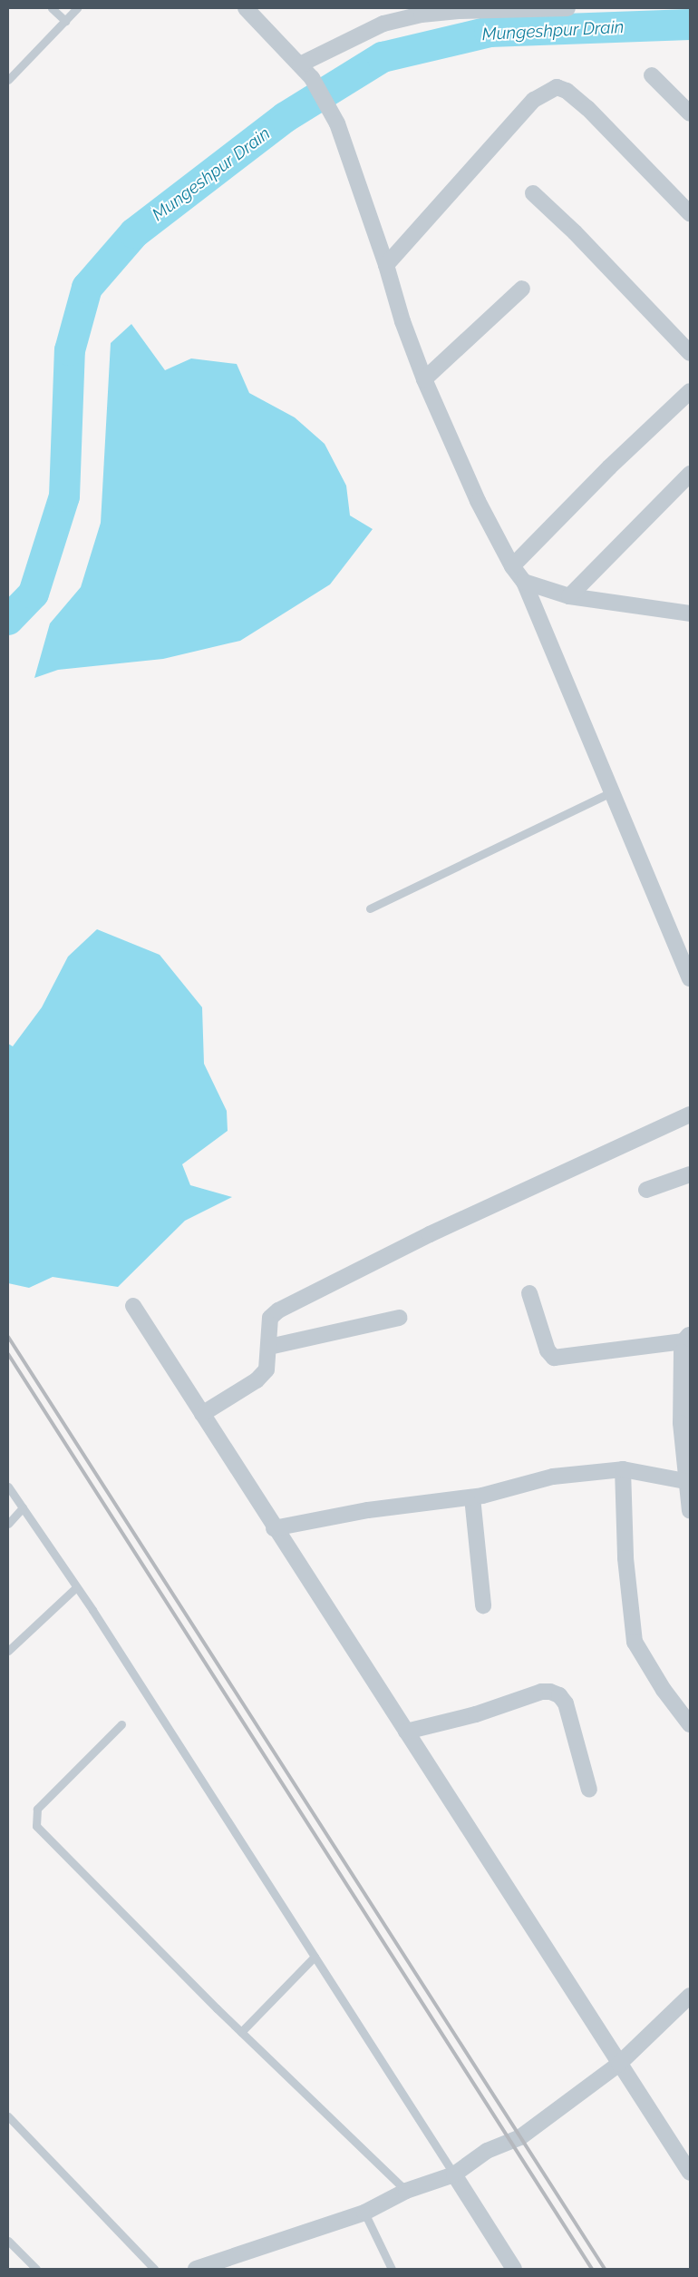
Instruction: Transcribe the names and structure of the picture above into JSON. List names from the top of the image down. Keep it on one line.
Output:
{"water":["Mungeshpur Drain"]}
